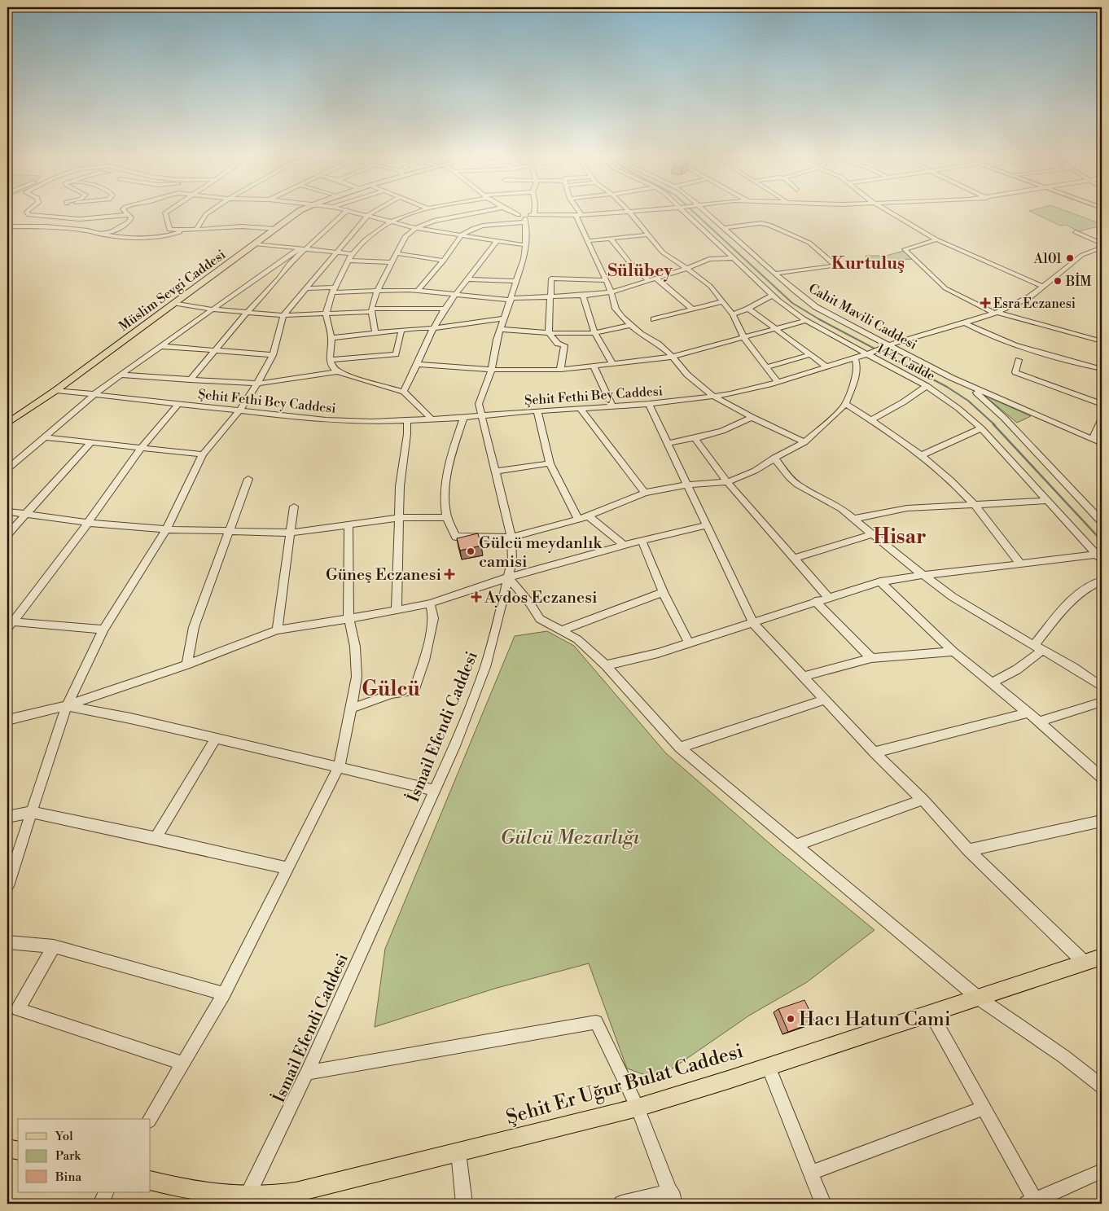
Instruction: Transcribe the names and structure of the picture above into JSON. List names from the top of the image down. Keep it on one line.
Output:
{"streets":{"main road":["Müslim Sevgi Caddesi","Şehit Er Uğur Bulat Caddesi"],"street":["Cahit Mavili Caddesi","144. Cadde","Şehit Fethi Bey Caddesi","İsmail Efendi Caddesi"]},"crossings":[["Müslim Sevgi Caddesi","Şehit Fethi Bey Caddesi"],["Cahit Mavili Caddesi","Şehit Fethi Bey Caddesi"],["144. Cadde","Şehit Fethi Bey Caddesi"],["Şehit Fethi Bey Caddesi","İsmail Efendi Caddesi"],["İsmail Efendi Caddesi","Şehit Er Uğur Bulat Caddesi"]],"districts":["Kurtuluş","Sülübey","Hisar","Gülcü"],"parks":["Gülcü Mezarlığı"],"places":{"other":["A101","BİM","Gülcü meydanlık camisi","Hacı Hatun Cami"],"health":["Esra Eczanesi","Güneş Eczanesi","Aydos Eczanesi"]},"legend":["Yol","Park","Bina"]}
